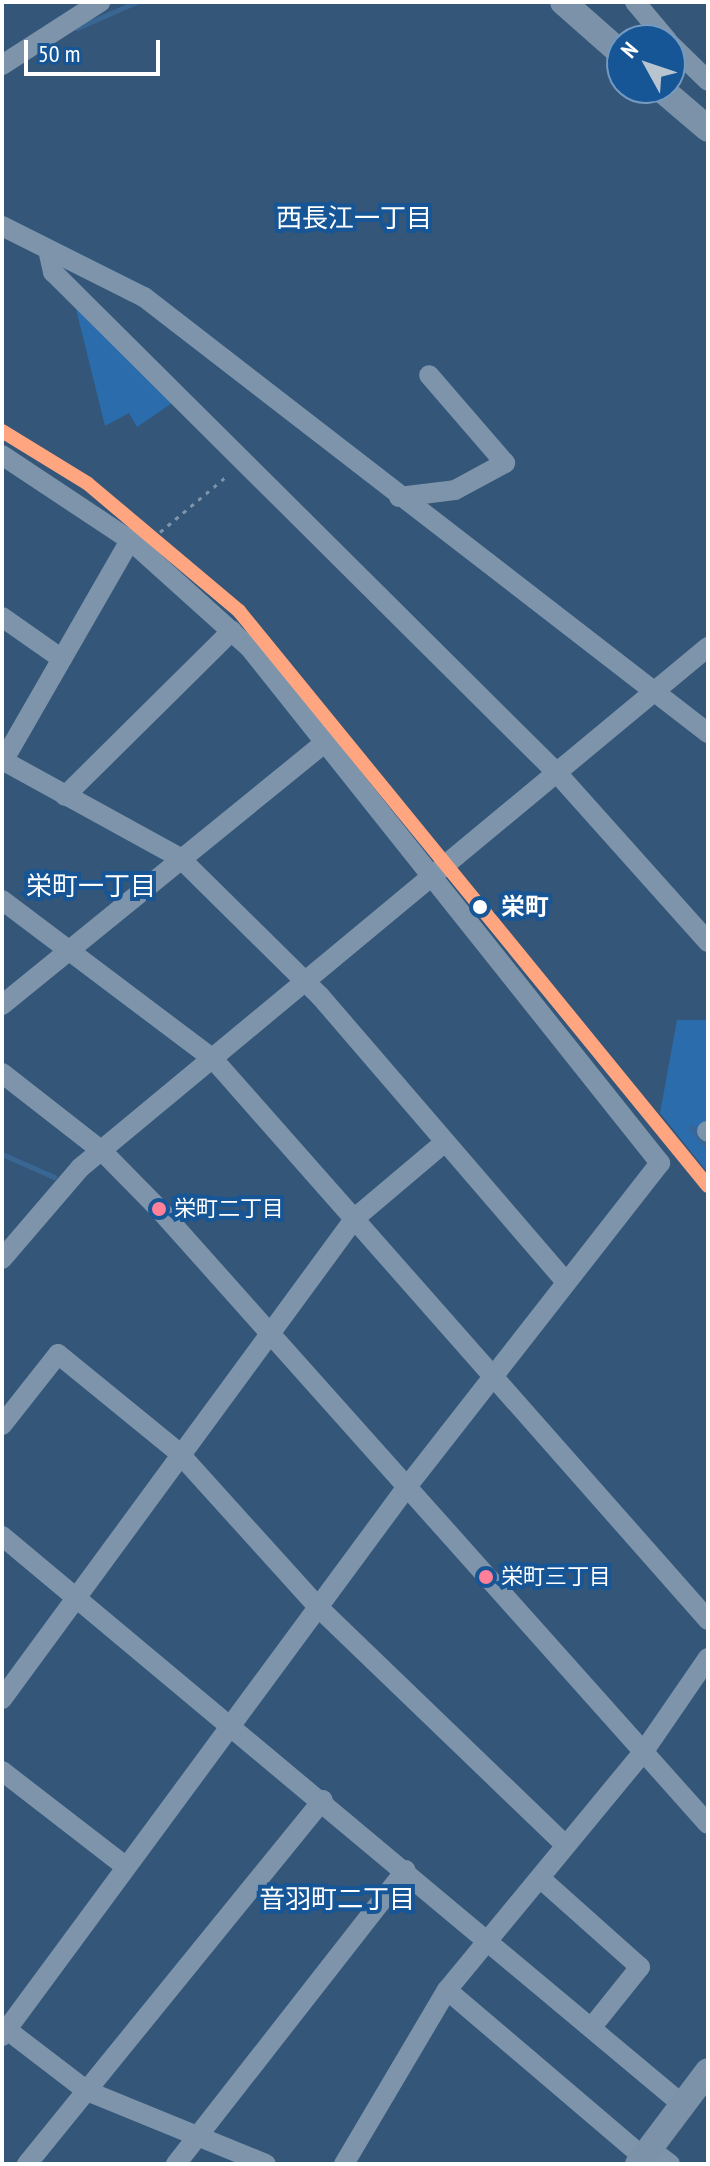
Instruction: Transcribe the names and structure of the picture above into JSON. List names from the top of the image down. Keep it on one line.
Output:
{"districts":["西長江一丁目","栄町一丁目","音羽町二丁目"],"places":["栄町","栄町二丁目","栄町三丁目"],"scale_bar":"50 m","north":"top left"}
